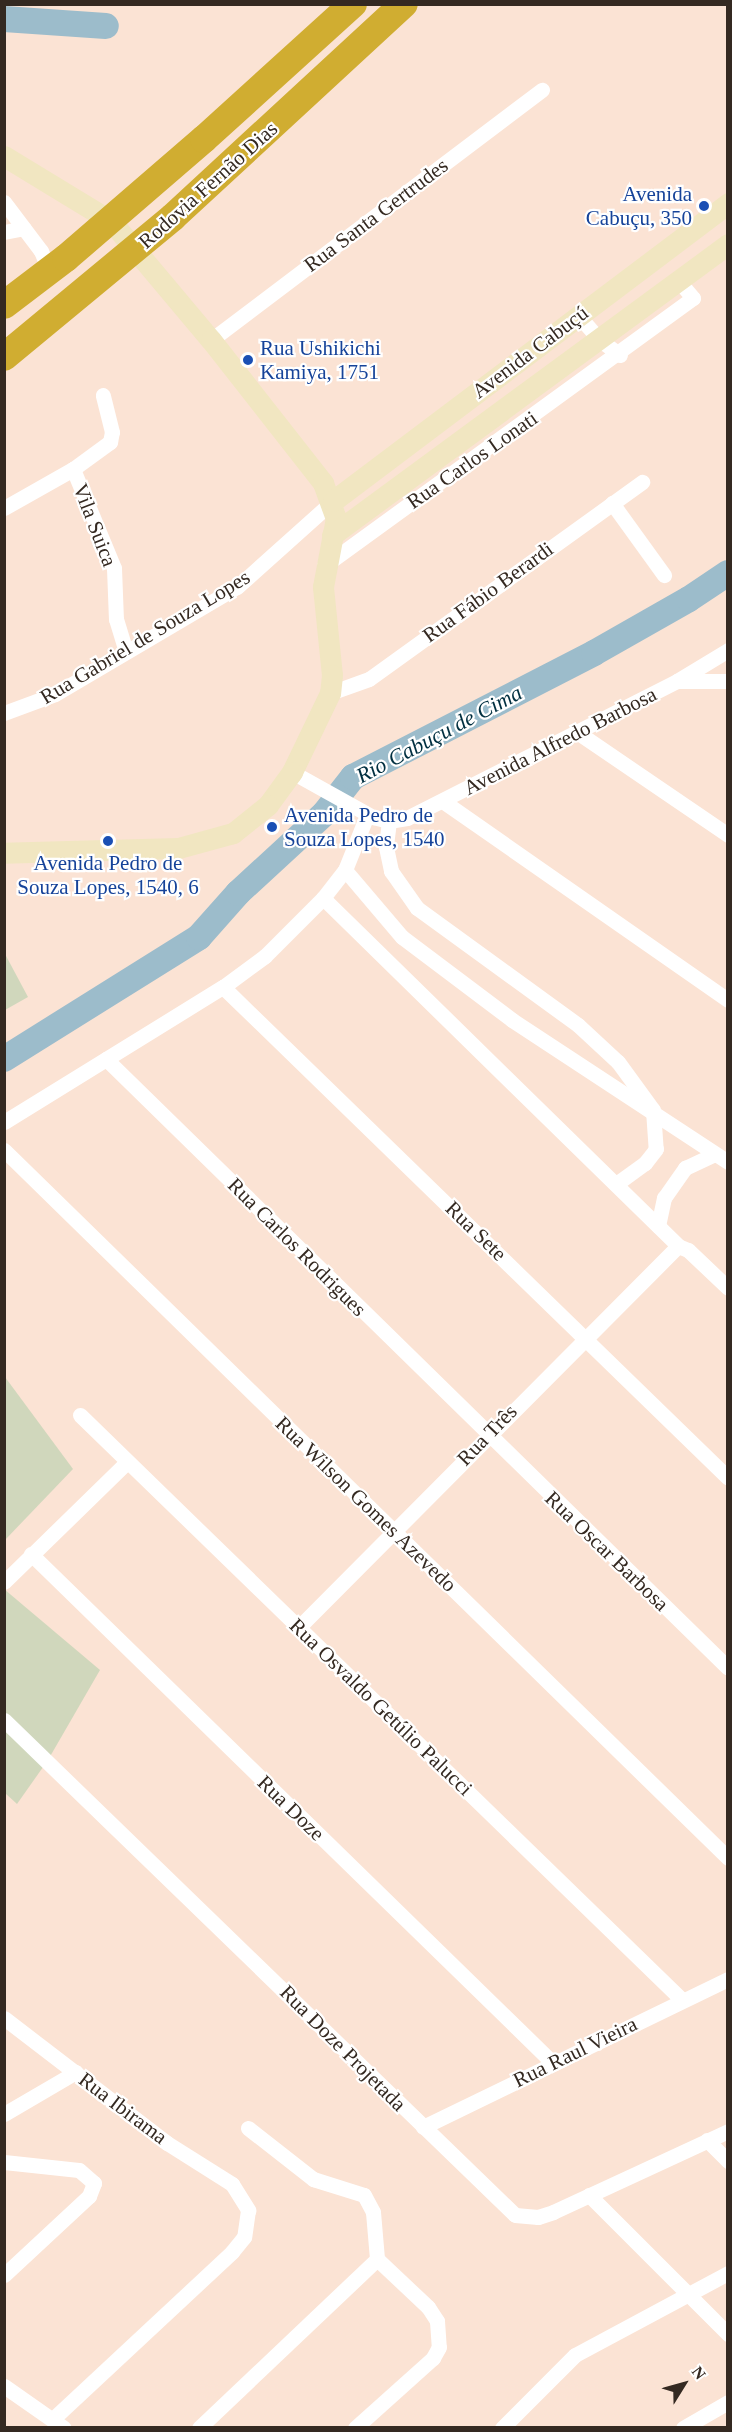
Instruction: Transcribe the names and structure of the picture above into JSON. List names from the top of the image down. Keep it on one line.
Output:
{"streets":{"highway":["Rodovia Fernão Dias"],"main road":["Avenida Cabuçú"],"street":["Rua Santa Gertrudes","Rua Carlos Lonati","Vila Suica","Rua Fábio Berardi","Rua Gabriel de Souza Lopes","Avenida Alfredo Barbosa","Rua Sete","Rua Carlos Rodrigues","Rua Três","Rua Wilson Gomes Azevedo","Rua Oscar Barbosa","Rua Osvaldo Getúlio Palucci","Rua Doze","Rua Doze Projetada","Rua Raul Vieira","Rua Ibirama"]},"crossings":[["Avenida Cabuçú","Rua Carlos Lonati"],["Avenida Cabuçú","Rua Gabriel de Souza Lopes"],["Vila Suica","Rua Gabriel de Souza Lopes"],["Rua Sete","Rua Três"],["Rua Carlos Rodrigues","Rua Três"],["Rua Carlos Rodrigues","Rua Oscar Barbosa"],["Rua Três","Rua Wilson Gomes Azevedo"],["Rua Três","Rua Oscar Barbosa"],["Rua Três","Rua Osvaldo Getúlio Palucci"],["Rua Osvaldo Getúlio Palucci","Rua Raul Vieira"],["Rua Doze","Rua Raul Vieira"],["Rua Doze Projetada","Rua Raul Vieira"]],"water":["Rio Cabuçu de Cima"],"places":["Avenida Cabuçu, 350","Rua Ushikichi Kamiya, 1751","Avenida Pedro de Souza Lopes, 1540","Avenida Pedro de Souza Lopes, 1540, 6"],"north":"top right"}
